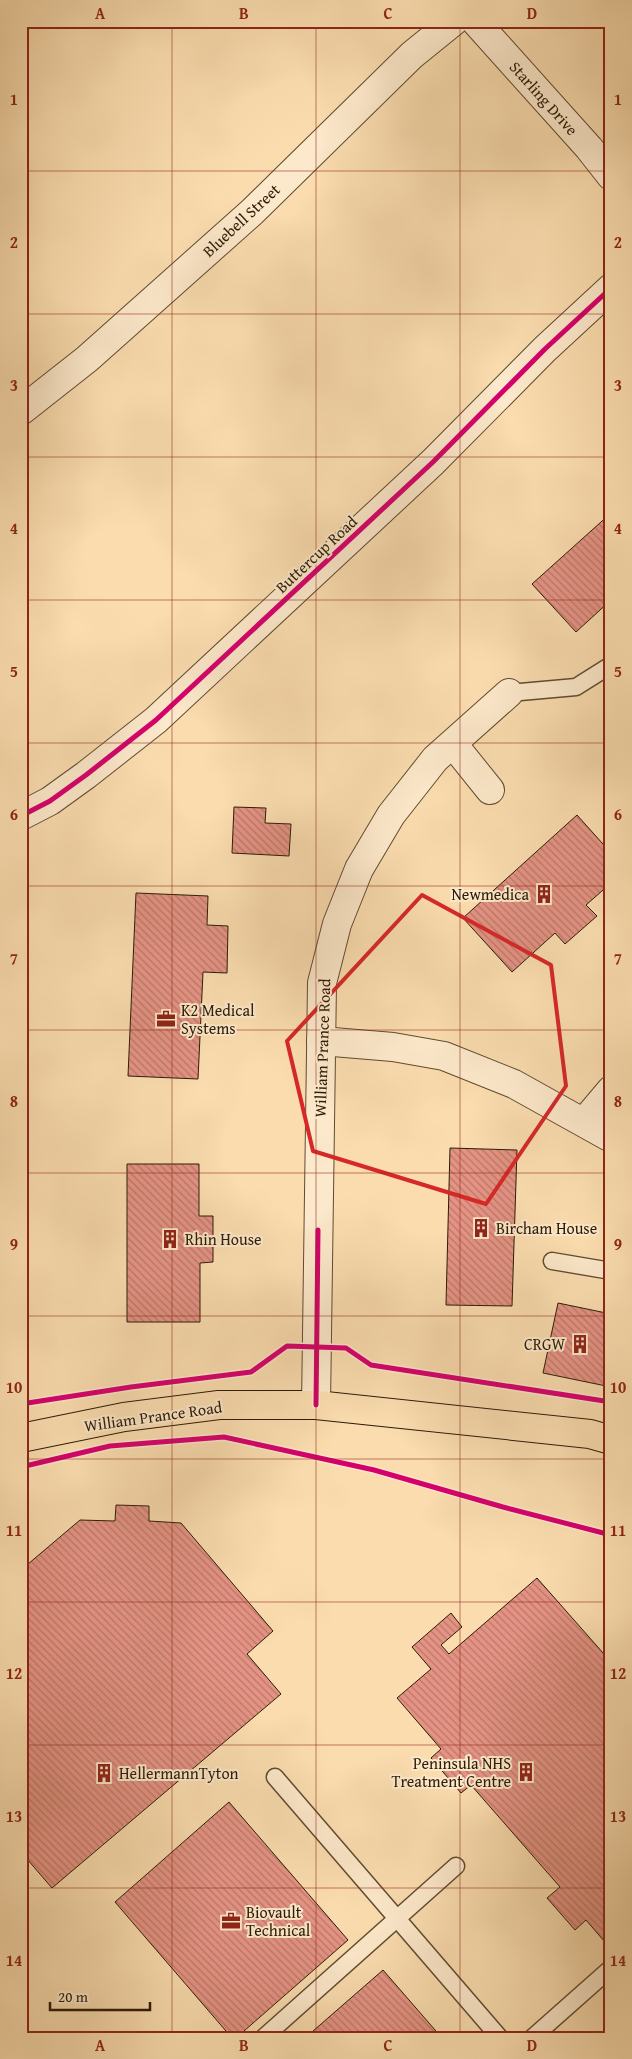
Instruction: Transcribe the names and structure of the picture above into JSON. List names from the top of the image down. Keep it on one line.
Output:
{"streets":{"main road":["William Prance Road"],"street":["Starling Drive","Bluebell Street","Buttercup Road"]},"places":{"building":["Newmedica","Bircham House","Rhin House","CRGW","Peninsula NHS Treatment Centre","HellermannTyton"],"office":["K2 Medical Systems","Biovault Technical"]},"scale_bar":"20 m","grid":{"columns":["A","B","C","D"],"rows":["1","2","3","4","5","6","7","8","9","10","11","12","13","14"]}}
